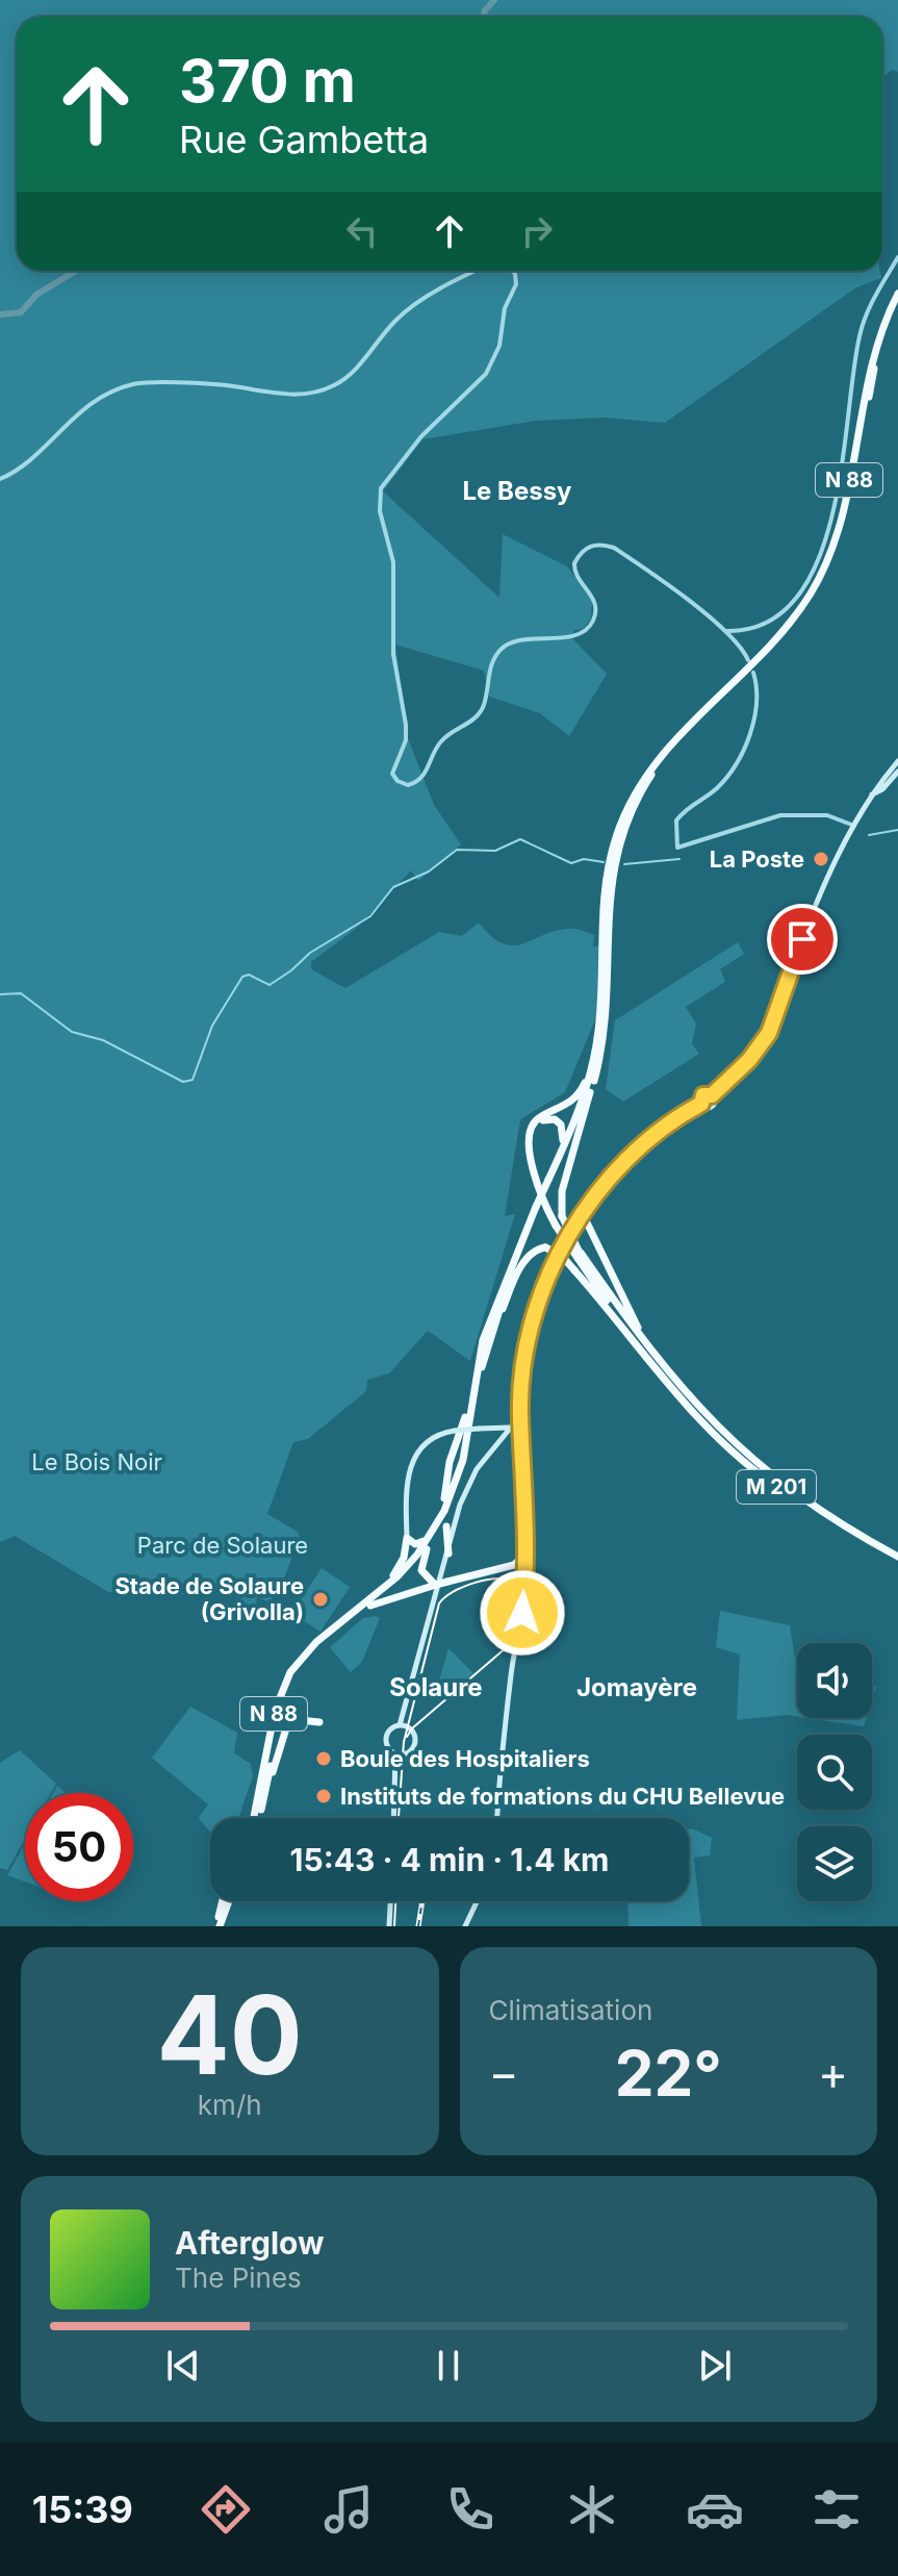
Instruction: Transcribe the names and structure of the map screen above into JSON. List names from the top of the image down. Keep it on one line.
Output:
{"streets":{"highway":["N 88","M 201"]},"districts":["Le Bessy","Solaure","Jomayère"],"parks":["Le Bois Noir","Parc de Solaure"],"places":["La Poste","Stade de Solaure (Grivolla)","Boule des Hospitaliers","Instituts de formations du CHU Bellevue"],"page":{"turn":["370 m","Rue Gambetta"],"limit":"50","trip":"15:43 · 4 min · 1.4 km","tile":[["40","km/h"],"Climatisation"],"heat":["−","22°","+"],"song":["Afterglow","The Pines"],"tabs":"15:39"}}
